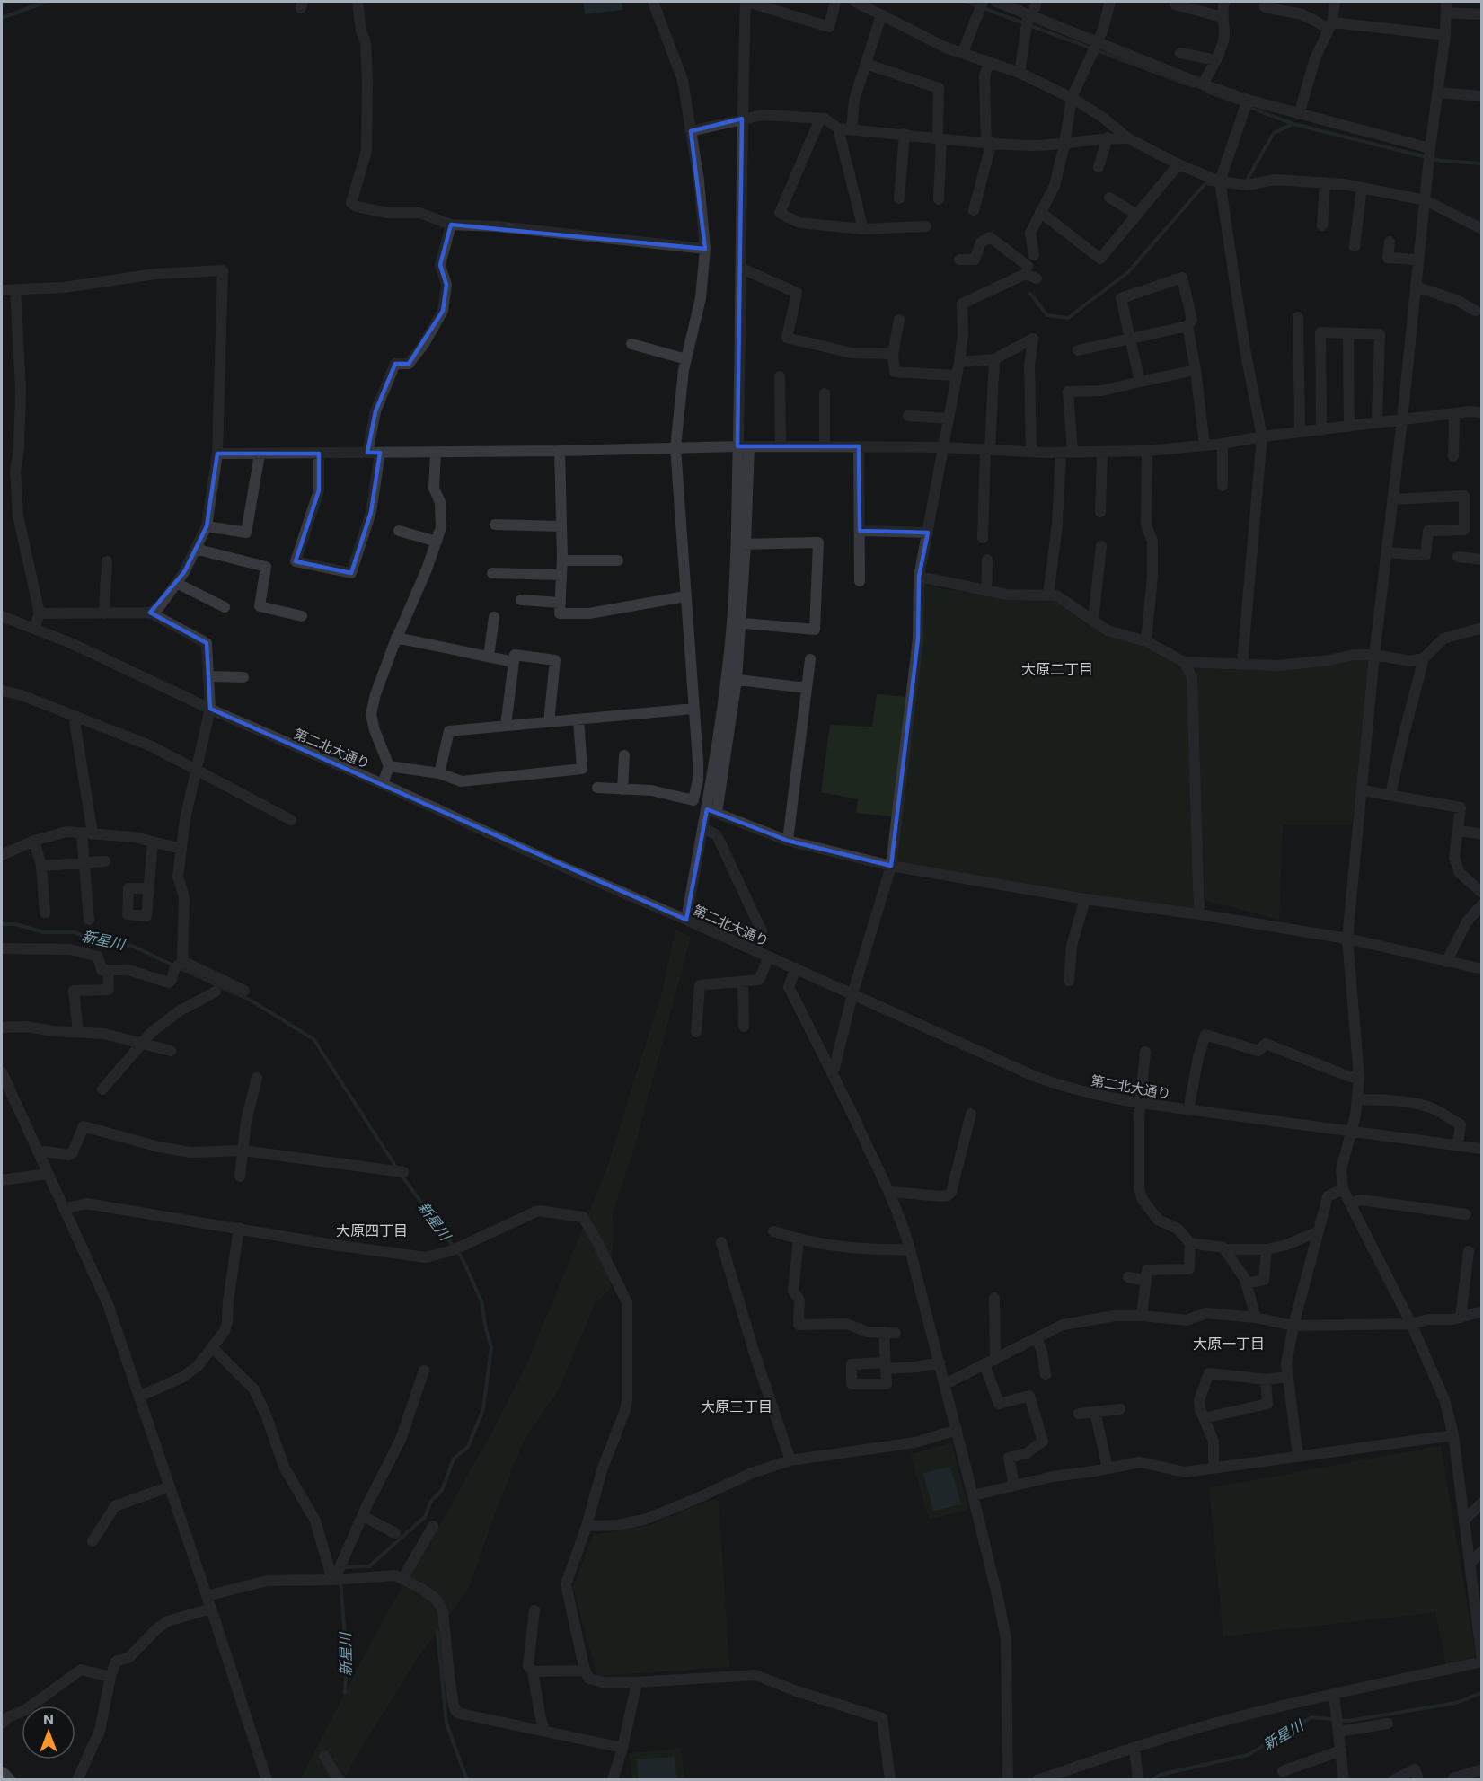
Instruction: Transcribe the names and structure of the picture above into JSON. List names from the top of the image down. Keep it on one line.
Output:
{"streets":{"street":["第二北大通り"]},"districts":["大原二丁目","大原四丁目","大原一丁目","大原三丁目"],"water":["新星川"],"north":"top"}
